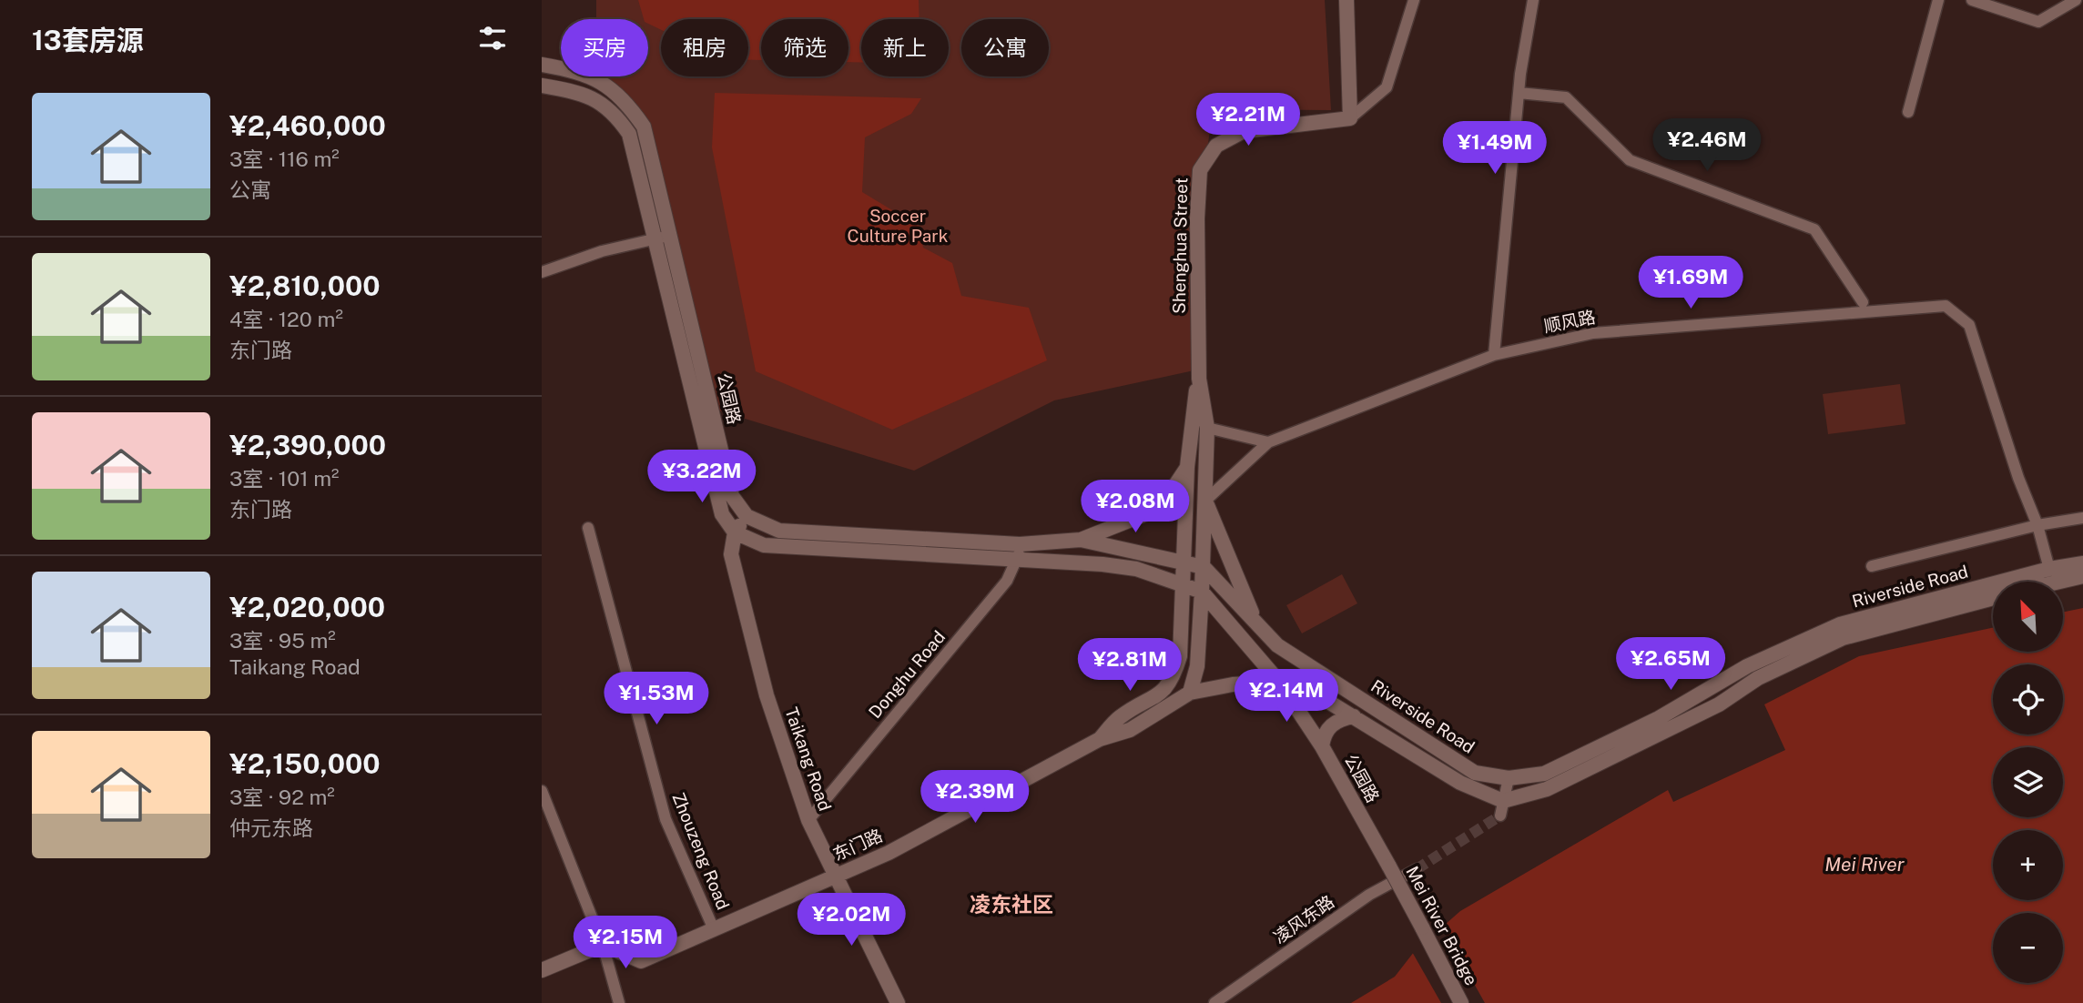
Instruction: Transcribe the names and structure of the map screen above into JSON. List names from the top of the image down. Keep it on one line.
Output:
{"streets":{"main road":["Shenghua Street","公园路","Riverside Road","Taikang Road","东门路","Mei River Bridge"],"street":["顺风路","Donghu Road","Zhouzeng Road","凌风东路"]},"crossings":[["Shenghua Street","顺风路"],["Shenghua Street","公园路"],["Shenghua Street","Riverside Road"],["Shenghua Street","东门路"],["顺风路","Riverside Road"],["公园路","Riverside Road"],["公园路","Taikang Road"],["公园路","Mei River Bridge"],["Donghu Road","Taikang Road"],["Taikang Road","东门路"],["东门路","Zhouzeng Road"]],"districts":["凌东社区"],"water":["Mei River"],"parks":["Soccer Culture Park"],"north":"top left","page":{"heading":"13套房源","chip":["买房","租房","筛选","新上","公寓"],"list":[{"name":"¥2,460,000","note":"3室 · 116 m² · 公寓"},{"name":"¥2,810,000","note":"4室 · 120 m² · 东门路"},{"name":"¥2,390,000","note":"3室 · 101 m² · 东门路"},{"name":"¥2,020,000","note":"3室 · 95 m² · Taikang Road"},{"name":"¥2,150,000","note":"3室 · 92 m² · 仲元东路"}],"price":["¥2.21M","¥2.46M","¥1.49M","¥1.69M","¥3.22M","¥2.08M","¥2.65M","¥2.81M","¥2.14M","¥1.53M","¥2.39M","¥2.02M","¥2.15M"],"map_buttons":["+","−"]}}
